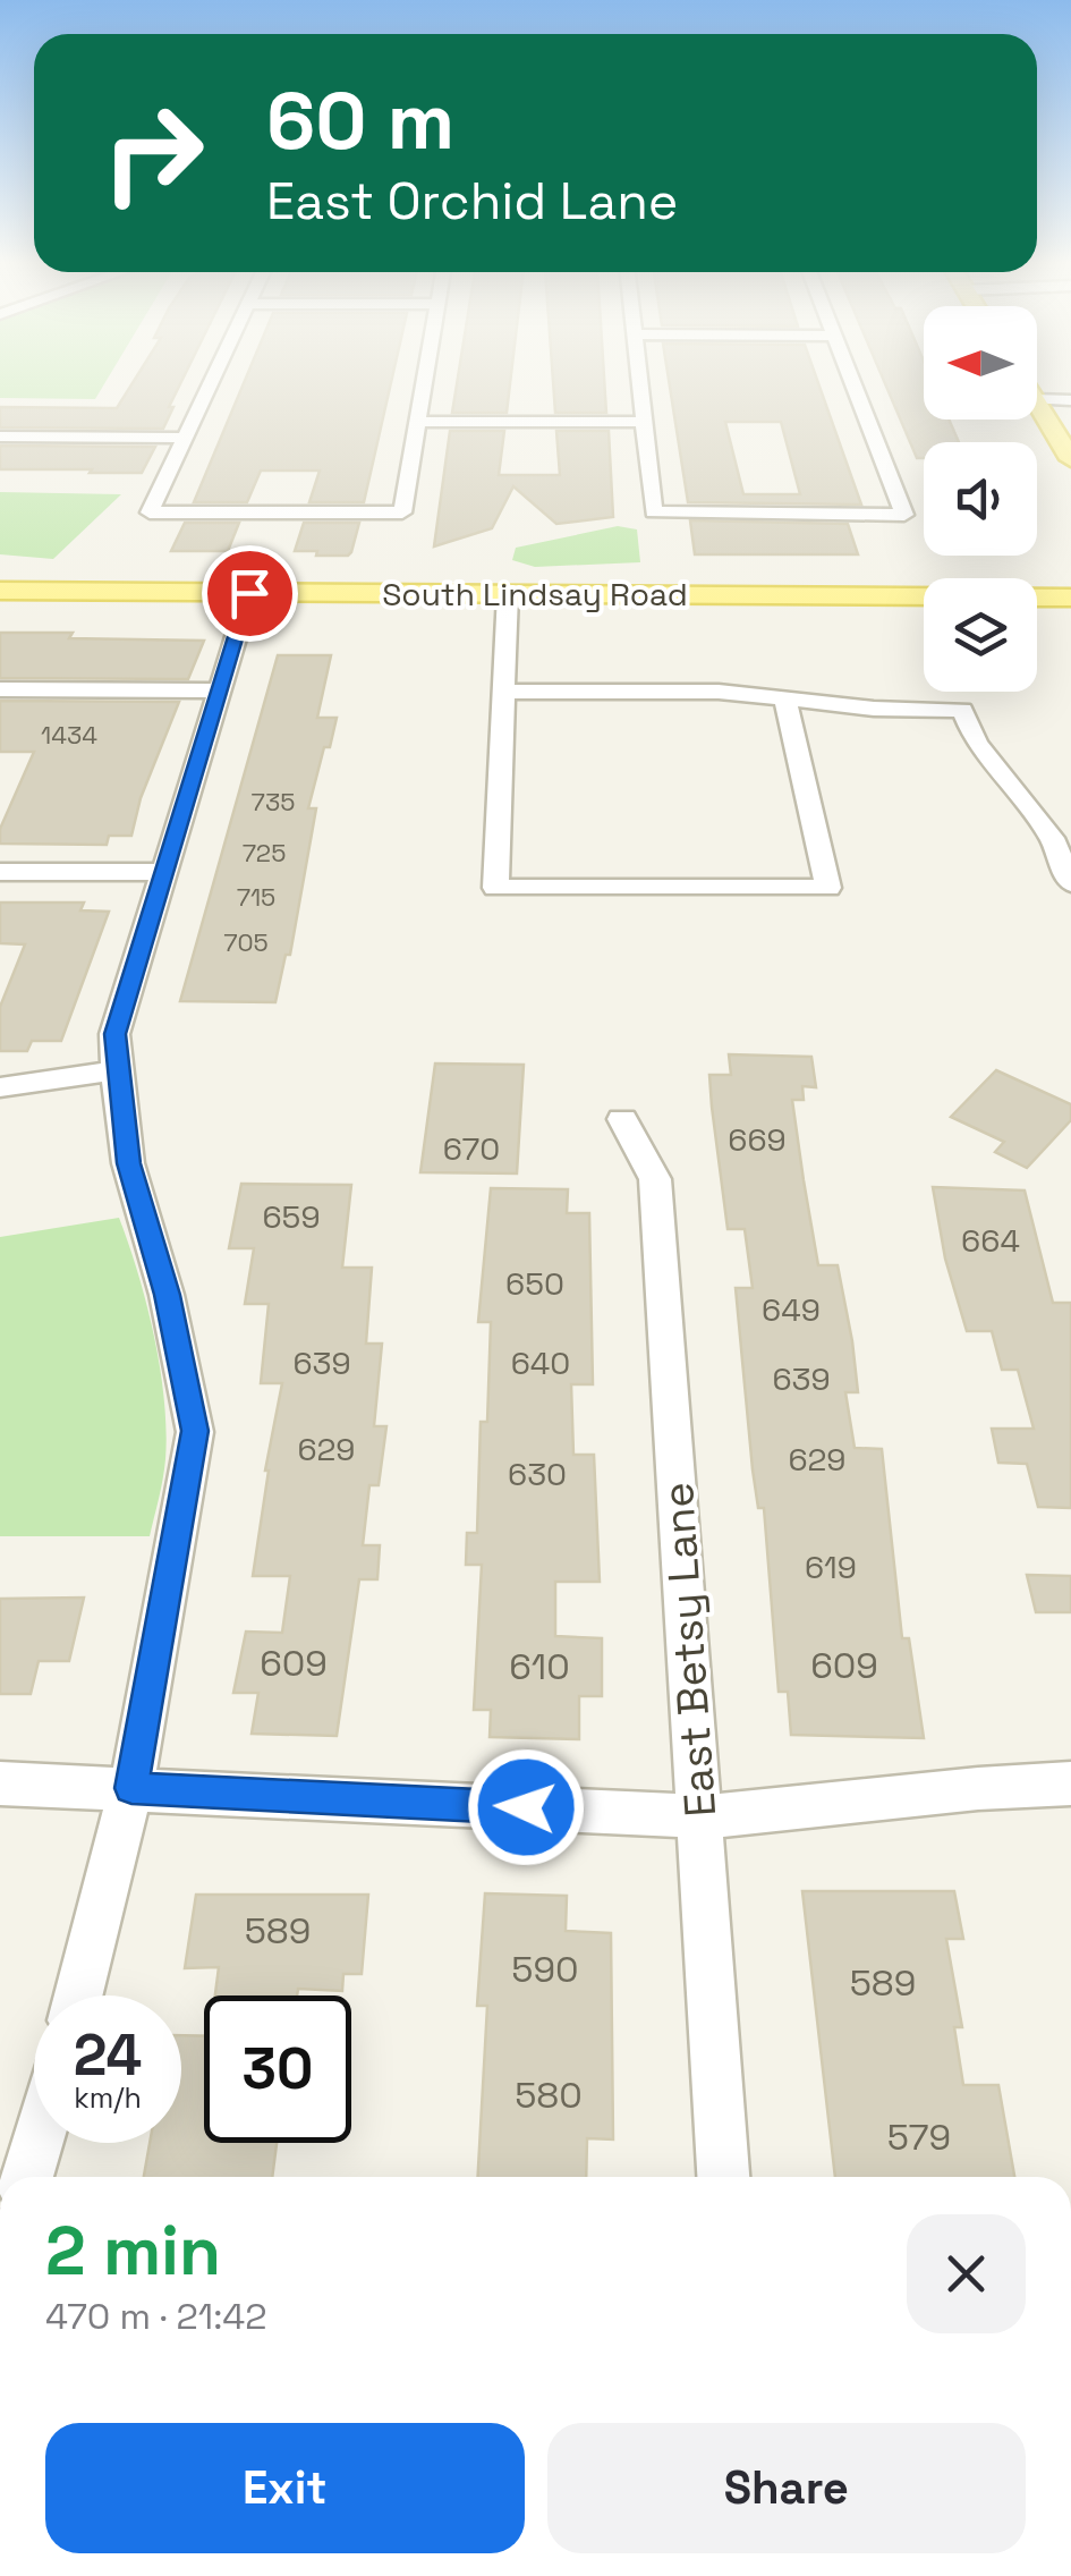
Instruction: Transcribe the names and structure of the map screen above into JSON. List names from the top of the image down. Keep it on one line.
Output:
{"streets":{"main road":["South Lindsay Road"],"street":["East Betsy Lane"]},"house_numbers":["1434","735","725","715","705","669","670","659","664","650","649","639","640","639","629","629","630","619","609","609","610","589","590","589","580","579"],"north":"left","page":{"turn":["60 m","East Orchid Lane"],"speed":"24 km/h","limit":"30","heading":["2 min","470 m · 21:42"],"buttons":["Exit","Share"]}}
